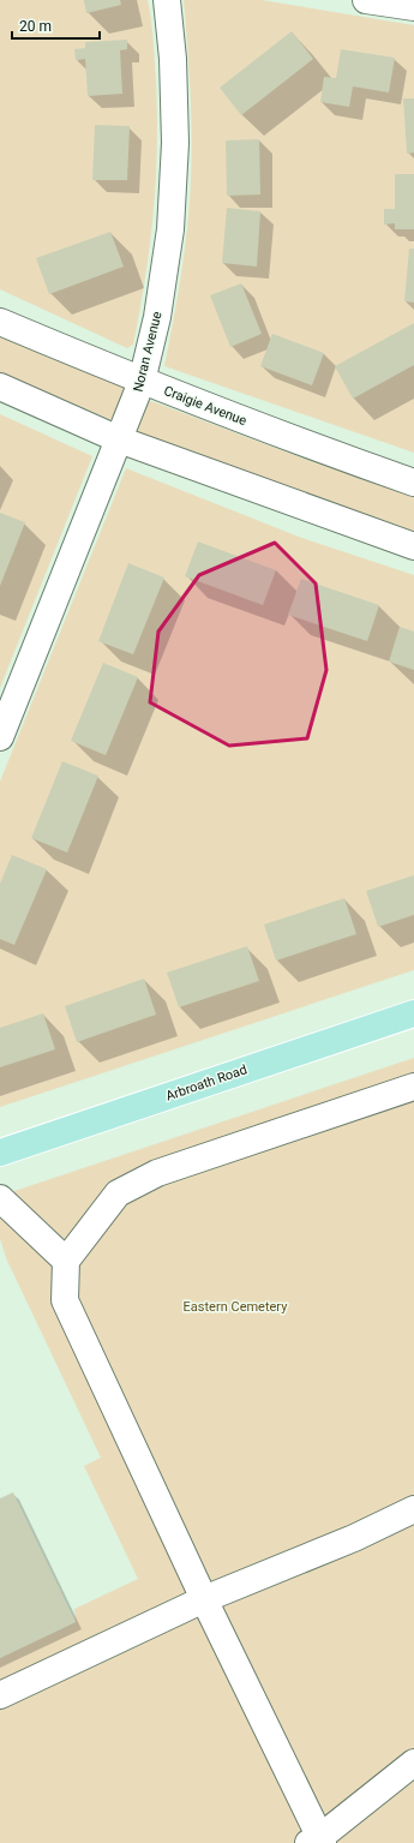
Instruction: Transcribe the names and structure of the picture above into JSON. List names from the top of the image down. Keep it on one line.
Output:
{"streets":{"main road":["Arbroath Road"],"street":["Noran Avenue","Craigie Avenue"]},"crossings":[["Noran Avenue","Craigie Avenue"]],"parks":["Eastern Cemetery"],"scale_bar":"20 m"}
